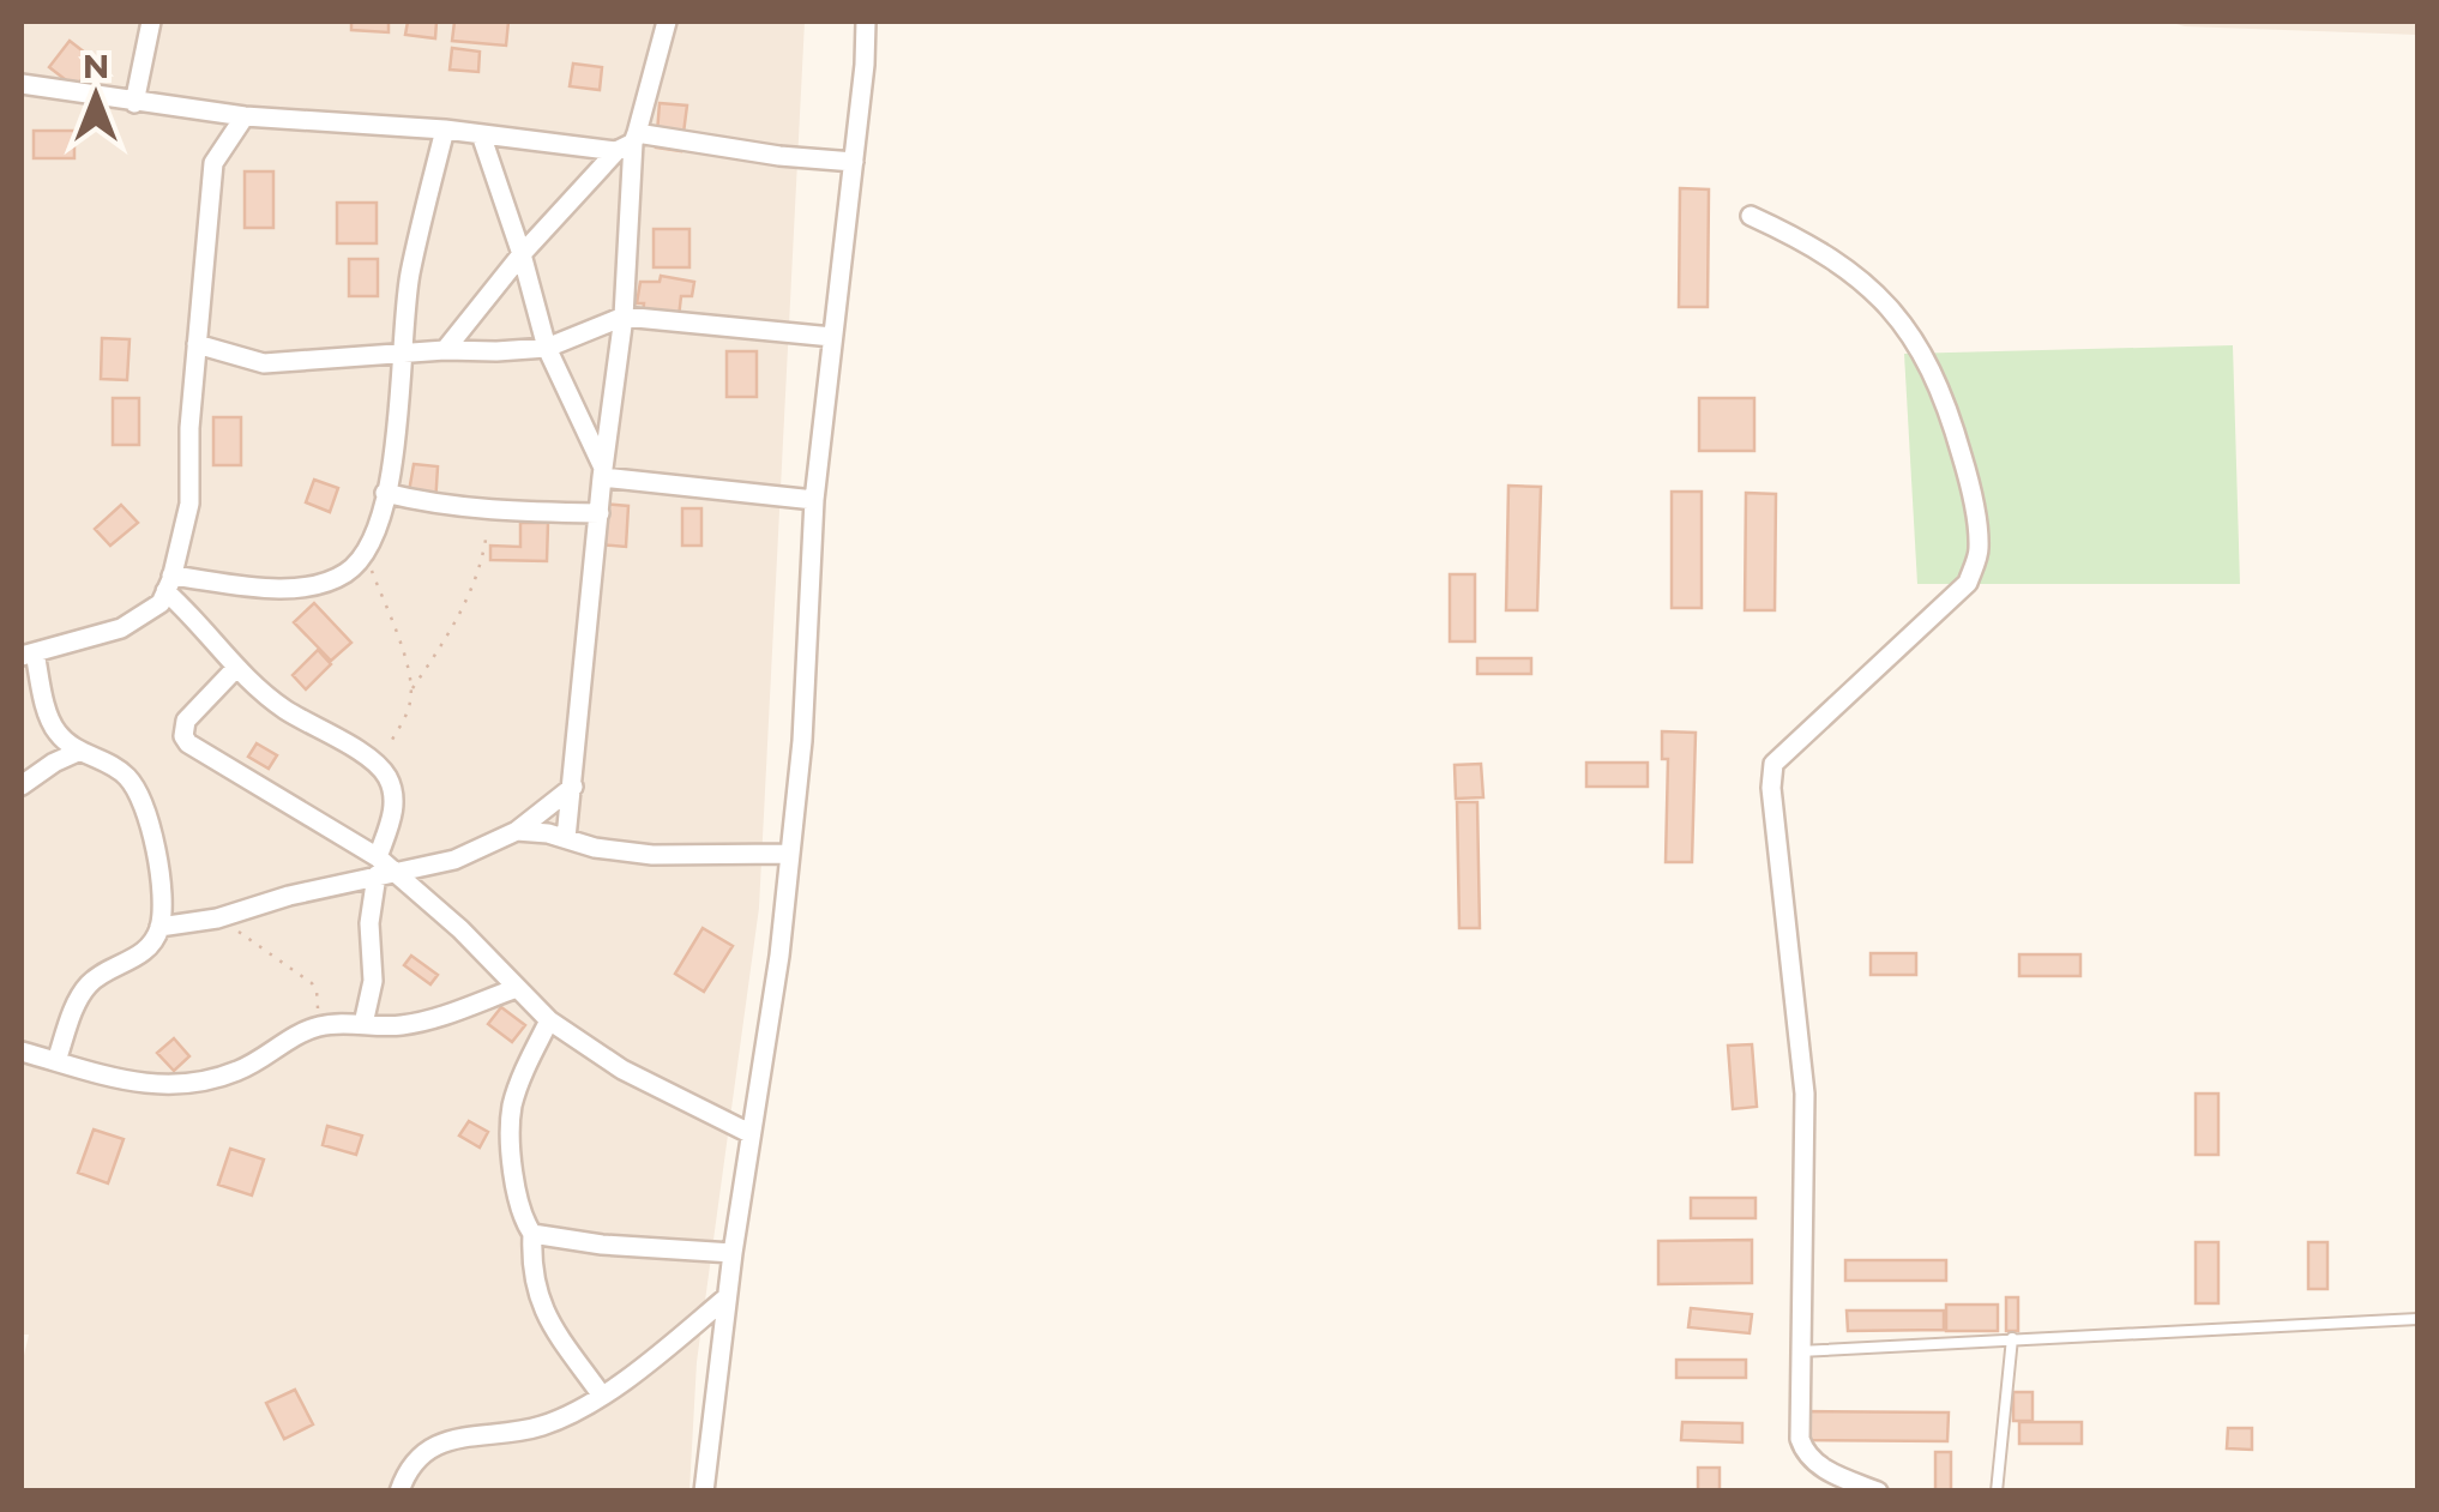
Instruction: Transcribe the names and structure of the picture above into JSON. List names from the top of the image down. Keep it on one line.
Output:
{"north":"top"}
